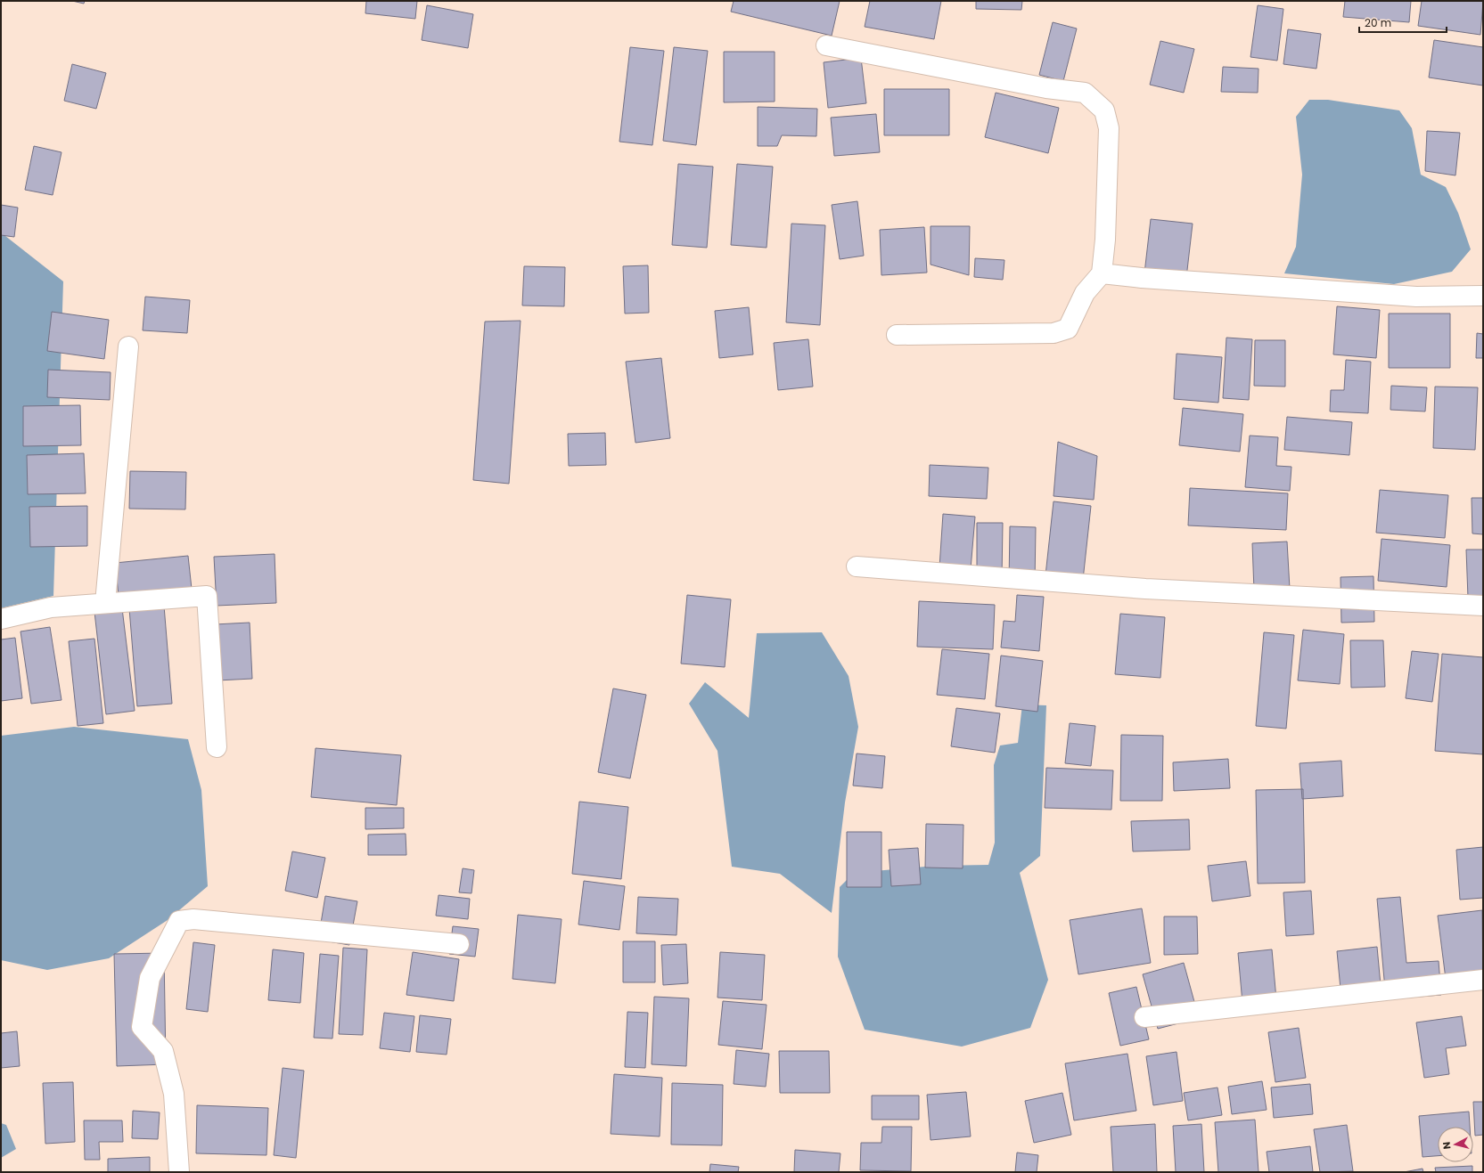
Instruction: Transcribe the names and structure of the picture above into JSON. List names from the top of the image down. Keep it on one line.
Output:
{"scale_bar":"20 m","north":"left"}
